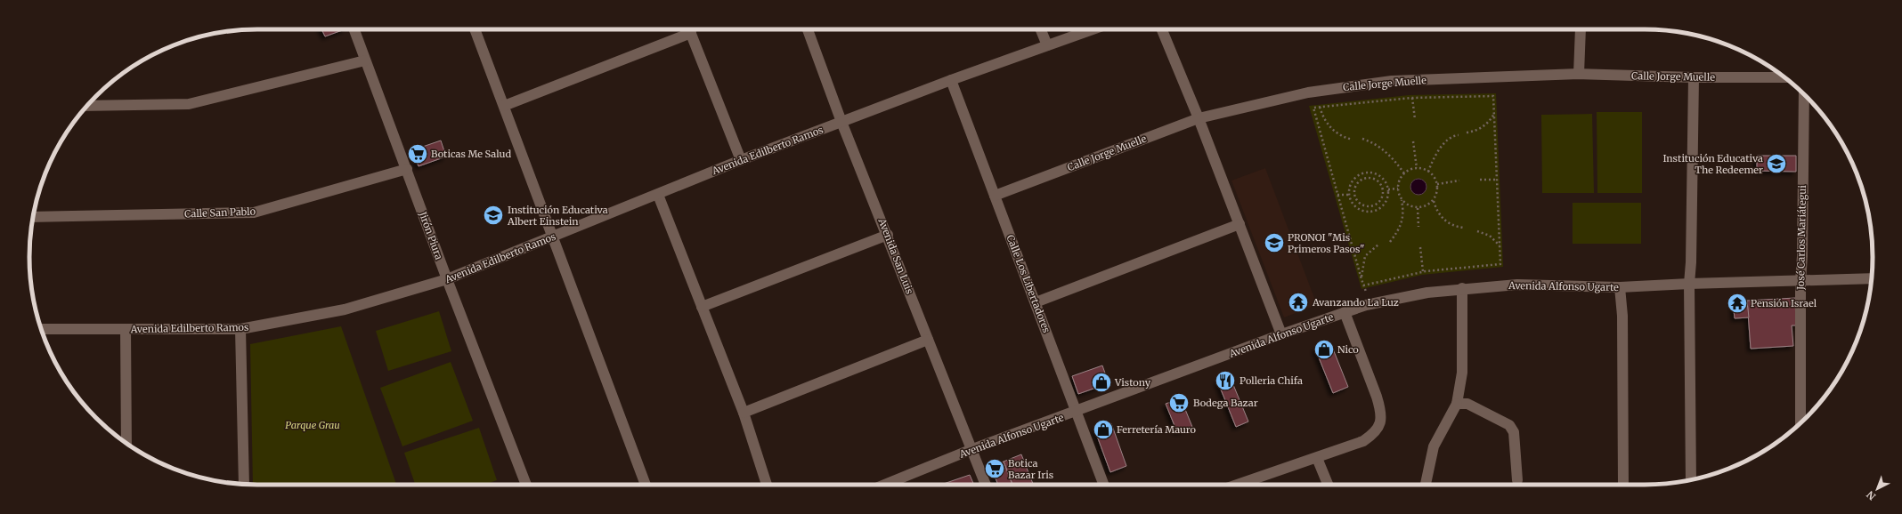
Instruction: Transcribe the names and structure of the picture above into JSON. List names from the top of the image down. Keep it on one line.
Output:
{"streets":{"street":["Calle Jorge Muelle","Avenida Edilberto Ramos","Calle San Pablo","Jirón Piura","José Carlos Mariátegui","Avenida San Luis","Calle Los Libertadores","Avenida Alfonso Ugarte"]},"crossings":[["Calle Jorge Muelle","Calle Los Libertadores"],["Avenida Edilberto Ramos","Jirón Piura"],["Avenida Edilberto Ramos","Avenida San Luis"],["Avenida Edilberto Ramos","Calle Los Libertadores"],["Calle San Pablo","Jirón Piura"],["José Carlos Mariátegui","Avenida Alfonso Ugarte"],["Avenida San Luis","Avenida Alfonso Ugarte"],["Calle Los Libertadores","Avenida Alfonso Ugarte"]],"parks":["Parque Grau"],"places":{"supermarket":["Boticas Me Salud","Bodega Bazar","Botica Bazar Iris"],"school or university":["Institución Educativa The Redeemer","Institución Educativa Albert Einstein","PRONOI \"Mis Primeros Pasos\""],"temple":["Avanzando La Luz","Pensión Israel"],"shop":["Nico","Vistony","Ferretería Mauro"],"restaurant":["Polleria Chifa"]},"north":"bottom left"}
